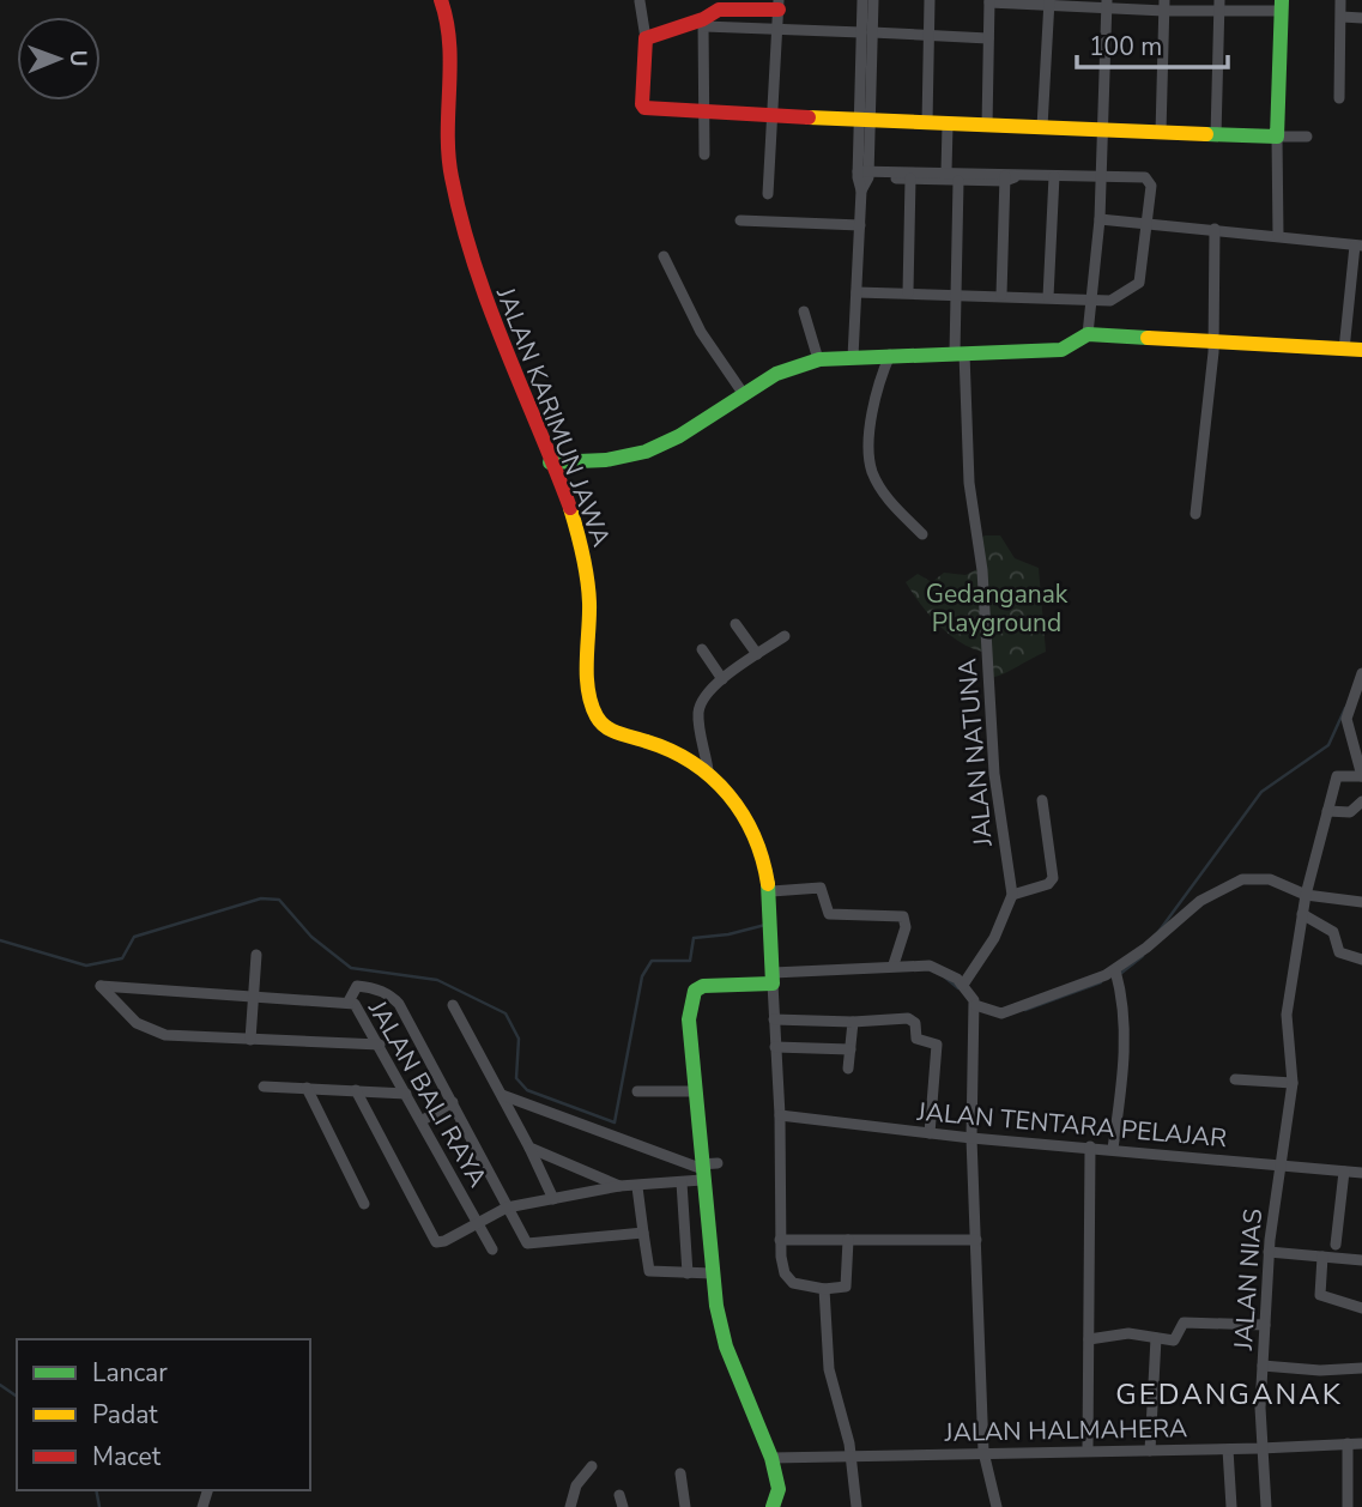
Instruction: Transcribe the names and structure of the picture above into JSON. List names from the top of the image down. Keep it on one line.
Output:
{"streets":{"street":["JALAN KARIMUN JAWA","JALAN NATUNA","JALAN BALI RAYA","JALAN TENTARA PELAJAR","JALAN NIAS","JALAN HALMAHERA"]},"crossings":[["JALAN KARIMUN JAWA","JALAN TENTARA PELAJAR"],["JALAN TENTARA PELAJAR","JALAN NIAS"],["JALAN NIAS","JALAN HALMAHERA"]],"districts":["GEDANGANAK"],"parks":["Gedanganak Playground"],"legend":["Lancar","Padat","Macet"],"scale_bar":"100 m","north":"right"}
